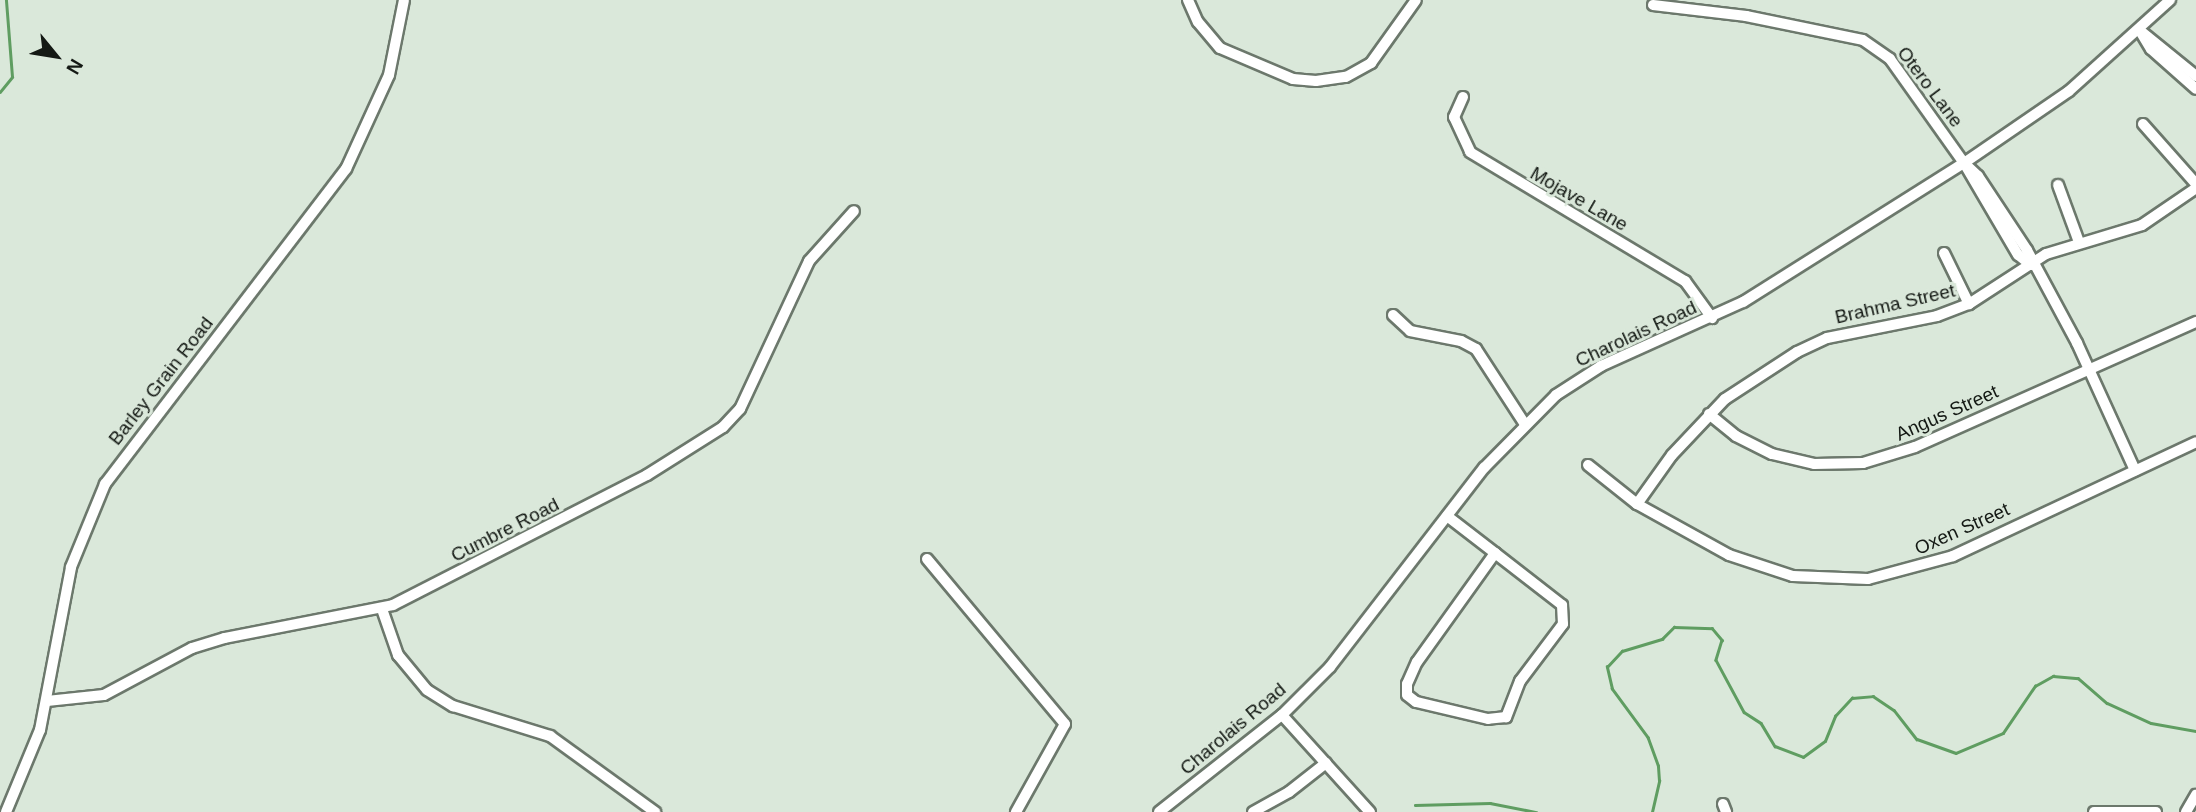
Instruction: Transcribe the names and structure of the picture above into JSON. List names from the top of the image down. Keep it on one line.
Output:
{"streets":{"street":["Otero Lane","Mojave Lane","Brahma Street","Charolais Road","Barley Grain Road","Angus Street","Oxen Street","Cumbre Road"]},"crossings":[["Otero Lane","Brahma Street"],["Otero Lane","Charolais Road"],["Otero Lane","Angus Street"],["Otero Lane","Oxen Street"],["Mojave Lane","Charolais Road"],["Brahma Street","Angus Street"],["Brahma Street","Oxen Street"],["Barley Grain Road","Cumbre Road"]],"north":"bottom right"}
